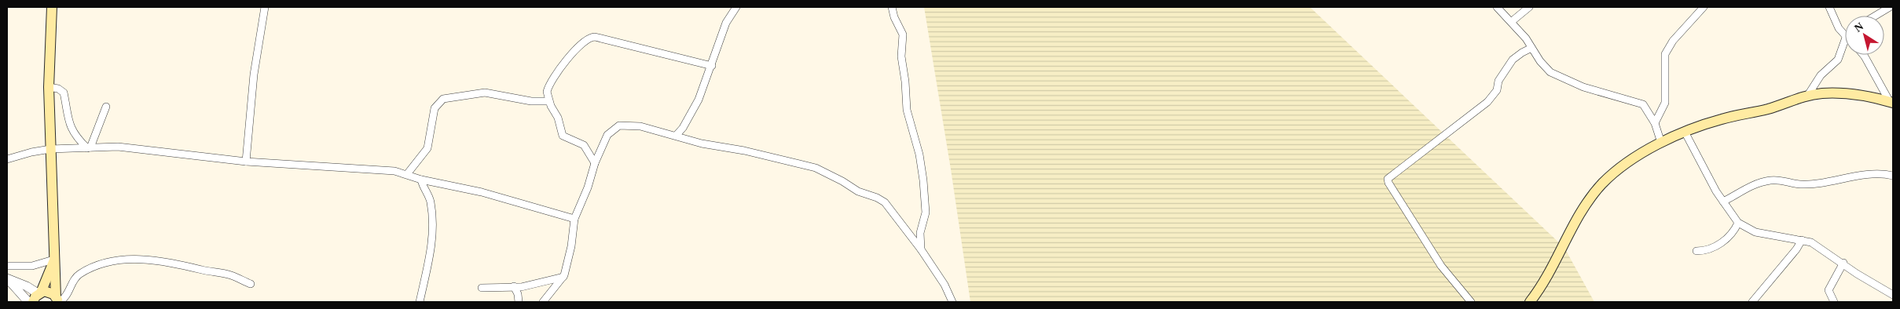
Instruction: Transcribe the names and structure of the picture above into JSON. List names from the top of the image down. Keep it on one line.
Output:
{"north":"top left"}
